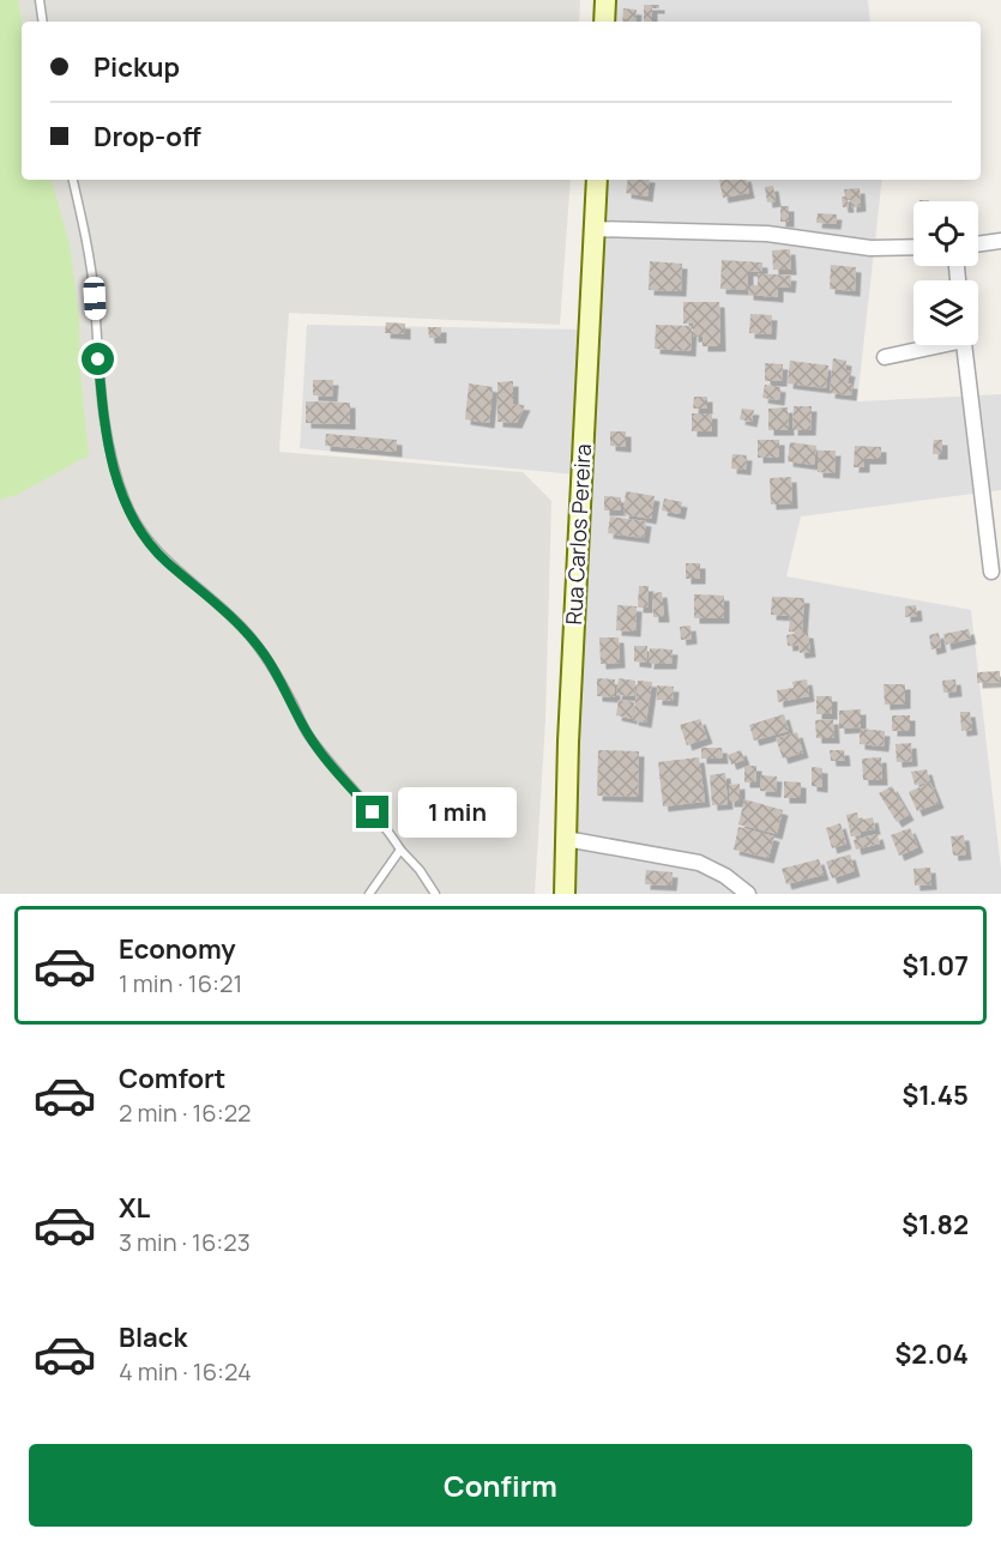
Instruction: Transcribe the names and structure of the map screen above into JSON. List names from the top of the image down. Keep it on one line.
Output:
{"streets":{"main road":["Rua Carlos Pereira"]},"page":{"banner":["Pickup","Drop-off"],"bubble":"1 min","list":[{"name":"Economy","note":"1 min · 16:21","value":"$1.07"},{"name":"Comfort","note":"2 min · 16:22","value":"$1.45"},{"name":"XL","note":"3 min · 16:23","value":"$1.82"},{"name":"Black","note":"4 min · 16:24","value":"$2.04"}],"buttons":"Confirm"}}
